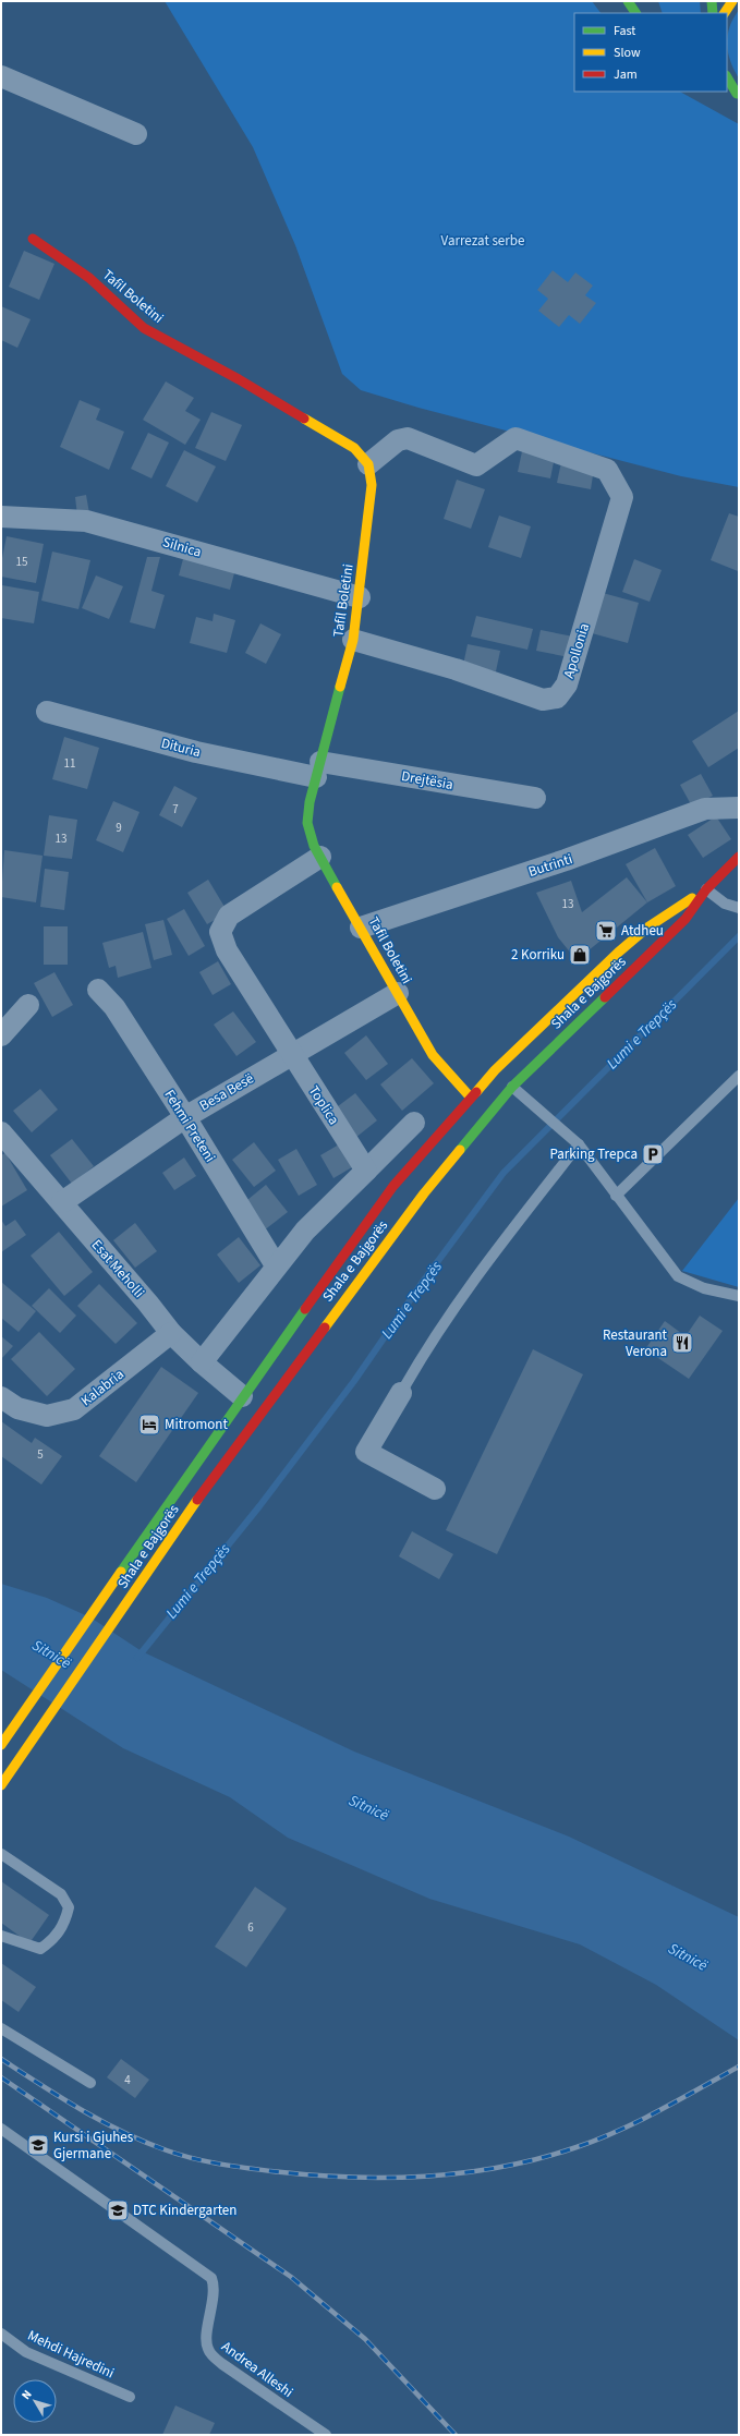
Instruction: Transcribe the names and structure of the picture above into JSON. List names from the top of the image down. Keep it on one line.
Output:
{"streets":{"main road":["Tafil Boletini","Shala e Bajgorës"],"street":["Silnica","Apollonia","Dituria","Drejtësia","Butrinti","Besa Besë","Toplica","Fehmi Preteni","Esat Meholli","Kalabria"],"lane":["Mehdi Hajredini","Andrea Alleshi"]},"crossings":[["Tafil Boletini","Silnica"],["Tafil Boletini","Apollonia"],["Tafil Boletini","Dituria"],["Tafil Boletini","Drejtësia"],["Tafil Boletini","Butrinti"],["Tafil Boletini","Shala e Bajgorës"],["Tafil Boletini","Besa Besë"],["Tafil Boletini","Toplica"],["Dituria","Drejtësia"],["Shala e Bajgorës","Esat Meholli"],["Besa Besë","Toplica"],["Besa Besë","Fehmi Preteni"],["Besa Besë","Esat Meholli"],["Esat Meholli","Kalabria"]],"water":["Lumi e Trepçës","Sitnicë"],"parks":["Varrezat serbe"],"places":{"supermarket":["Atdheu"],"shop":["2 Korriku"],"parking":["Parking Trepca"],"restaurant":["Restaurant Verona"],"hotel":["Mitromont"],"school or university":["Kursi i Gjuhes Gjermane","DTC Kindergarten"]},"house_numbers":["15","11","7","9","13","13","5","6","4"],"legend":["Fast","Slow","Jam"],"north":"top left"}
